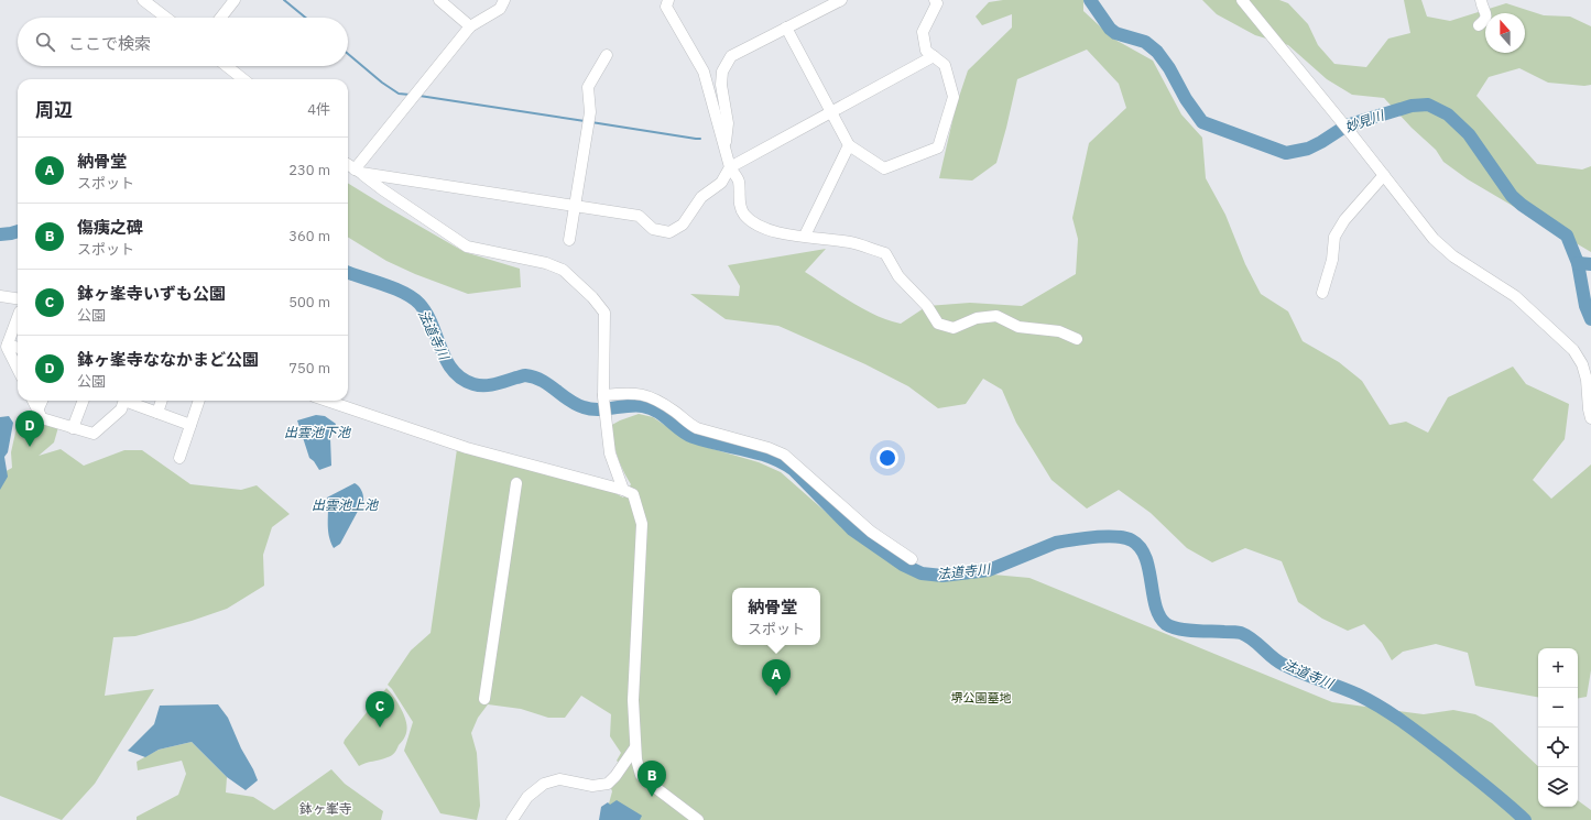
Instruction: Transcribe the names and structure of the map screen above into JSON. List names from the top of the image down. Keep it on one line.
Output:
{"districts":["鉢ヶ峯寺"],"water":["妙見川","法道寺川","出雲池下池","出雲池上池"],"parks":["堺公園墓地"],"north":"top","page":{"search":"ここで検索","heading":["周辺","4件"],"list":[{"mark":"A","name":"納骨堂","note":"スポット","value":"230 m"},{"mark":"B","name":"傷痍之碑","note":"スポット","value":"360 m"},{"mark":"C","name":"鉢ヶ峯寺いずも公園","note":"公園","value":"500 m"},{"mark":"D","name":"鉢ヶ峯寺ななかまど公園","note":"公園","value":"750 m"}],"pins":["D","A","C","B"],"popup":["納骨堂","スポット"],"map_buttons":["+","−"]}}
